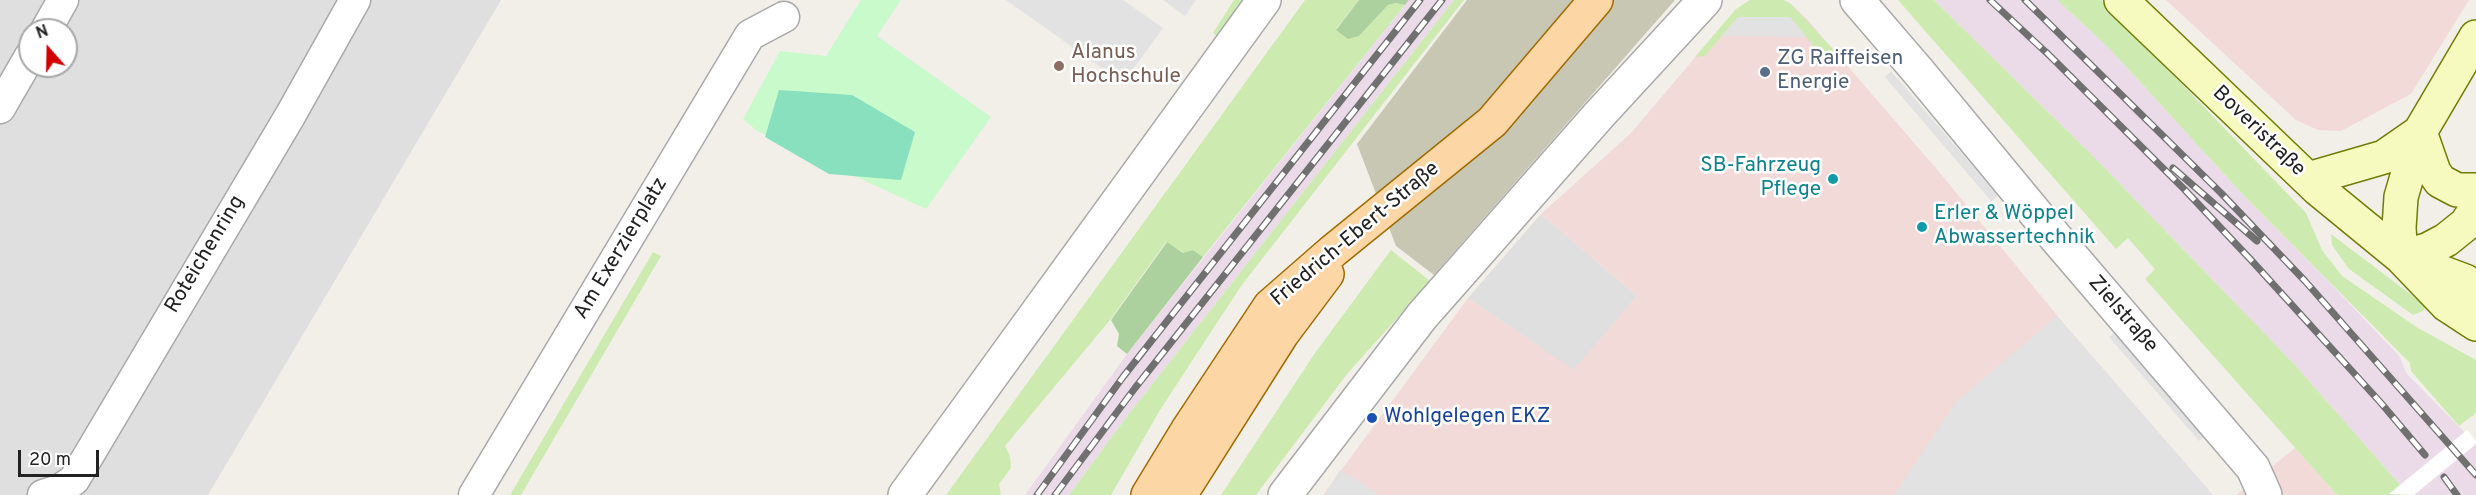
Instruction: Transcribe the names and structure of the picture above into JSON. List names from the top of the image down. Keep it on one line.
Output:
{"streets":{"main road":["Boveristraße","Friedrich-Ebert-Straße"],"street":["Am Exerzierplatz","Roteichenring","Zielstraße"]},"places":["Alanus Hochschule","ZG Raiffeisen Energie","SB-Fahrzeug Pflege","Erler & Wöppel Abwassertechnik","Wohlgelegen EKZ"],"scale_bar":"20 m","north":"top"}
